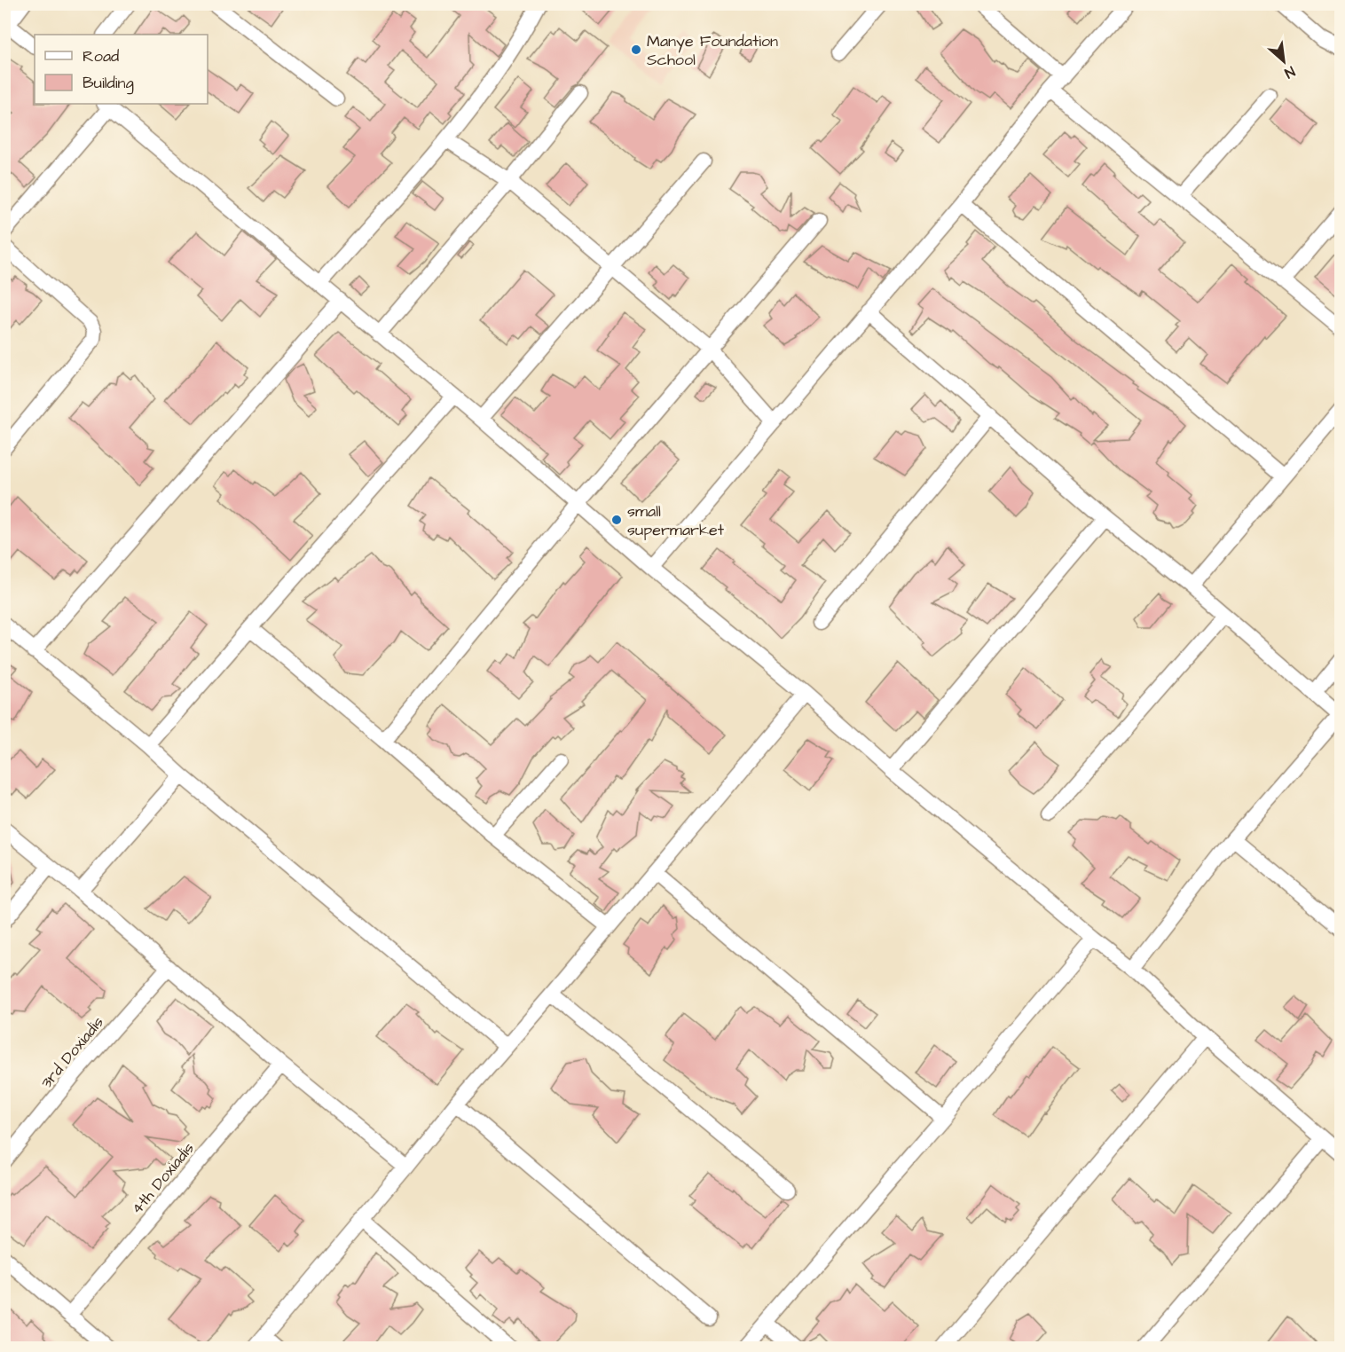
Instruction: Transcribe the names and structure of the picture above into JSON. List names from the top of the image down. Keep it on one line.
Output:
{"streets":{"street":["3rd Doxiadis","4th Doxiadis"]},"places":["Manye Foundation School","small supermarket"],"legend":["Road","Building"],"north":"bottom right"}
